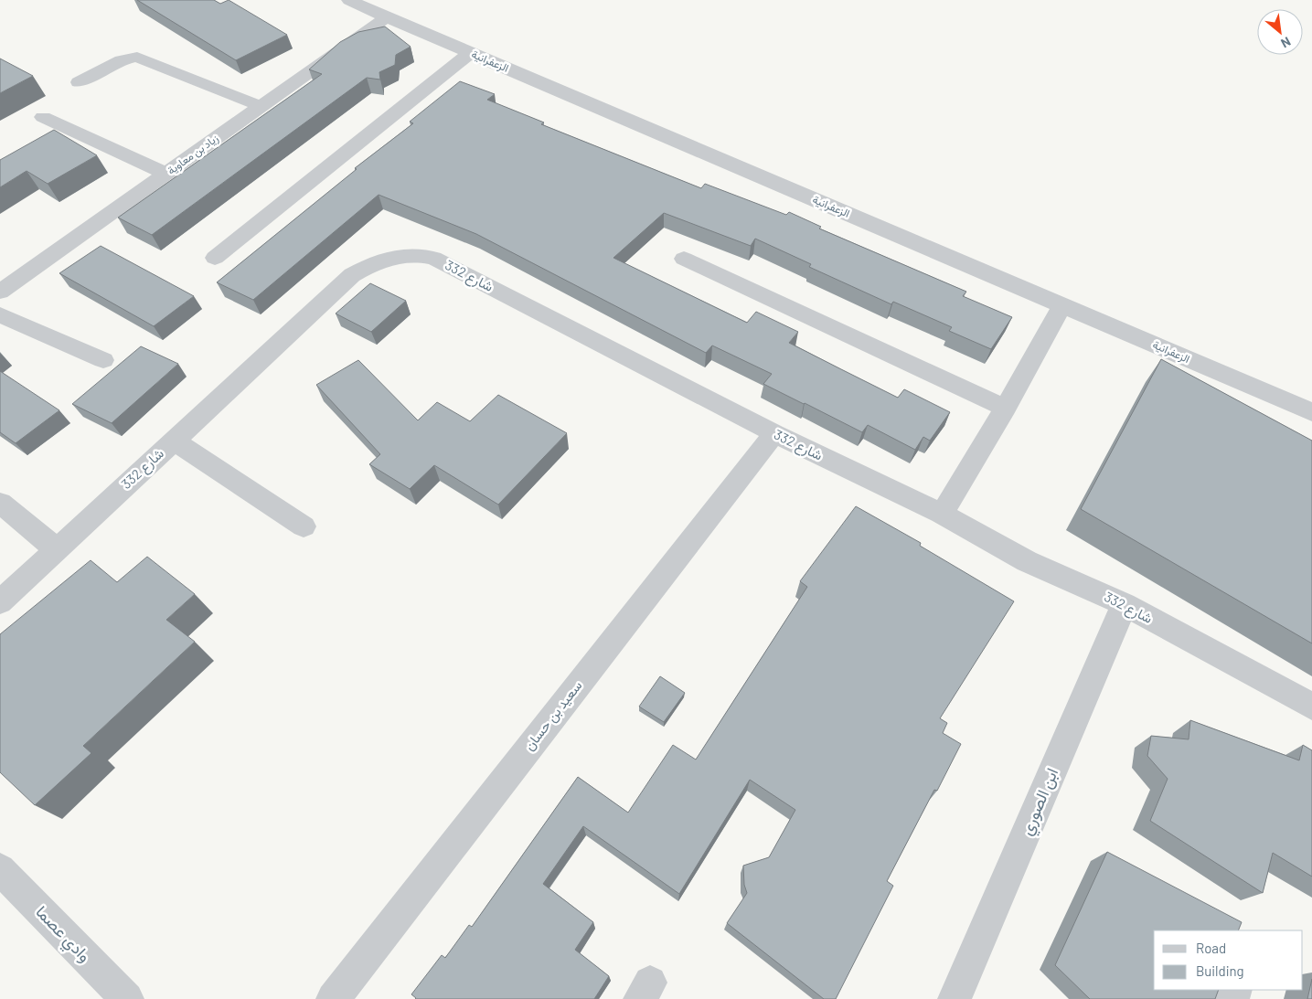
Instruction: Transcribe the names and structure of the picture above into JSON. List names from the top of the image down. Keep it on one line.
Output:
{"streets":{"street":["الزعفرانية","زياد بن معاوية","شارع 332","سعيد بن حسان","ابن الصوري","وادي عصما"]},"crossings":[["الزعفرانية","زياد بن معاوية"],["شارع 332","سعيد بن حسان"],["شارع 332","ابن الصوري"]],"legend":["Road","Building"],"north":"bottom right"}
